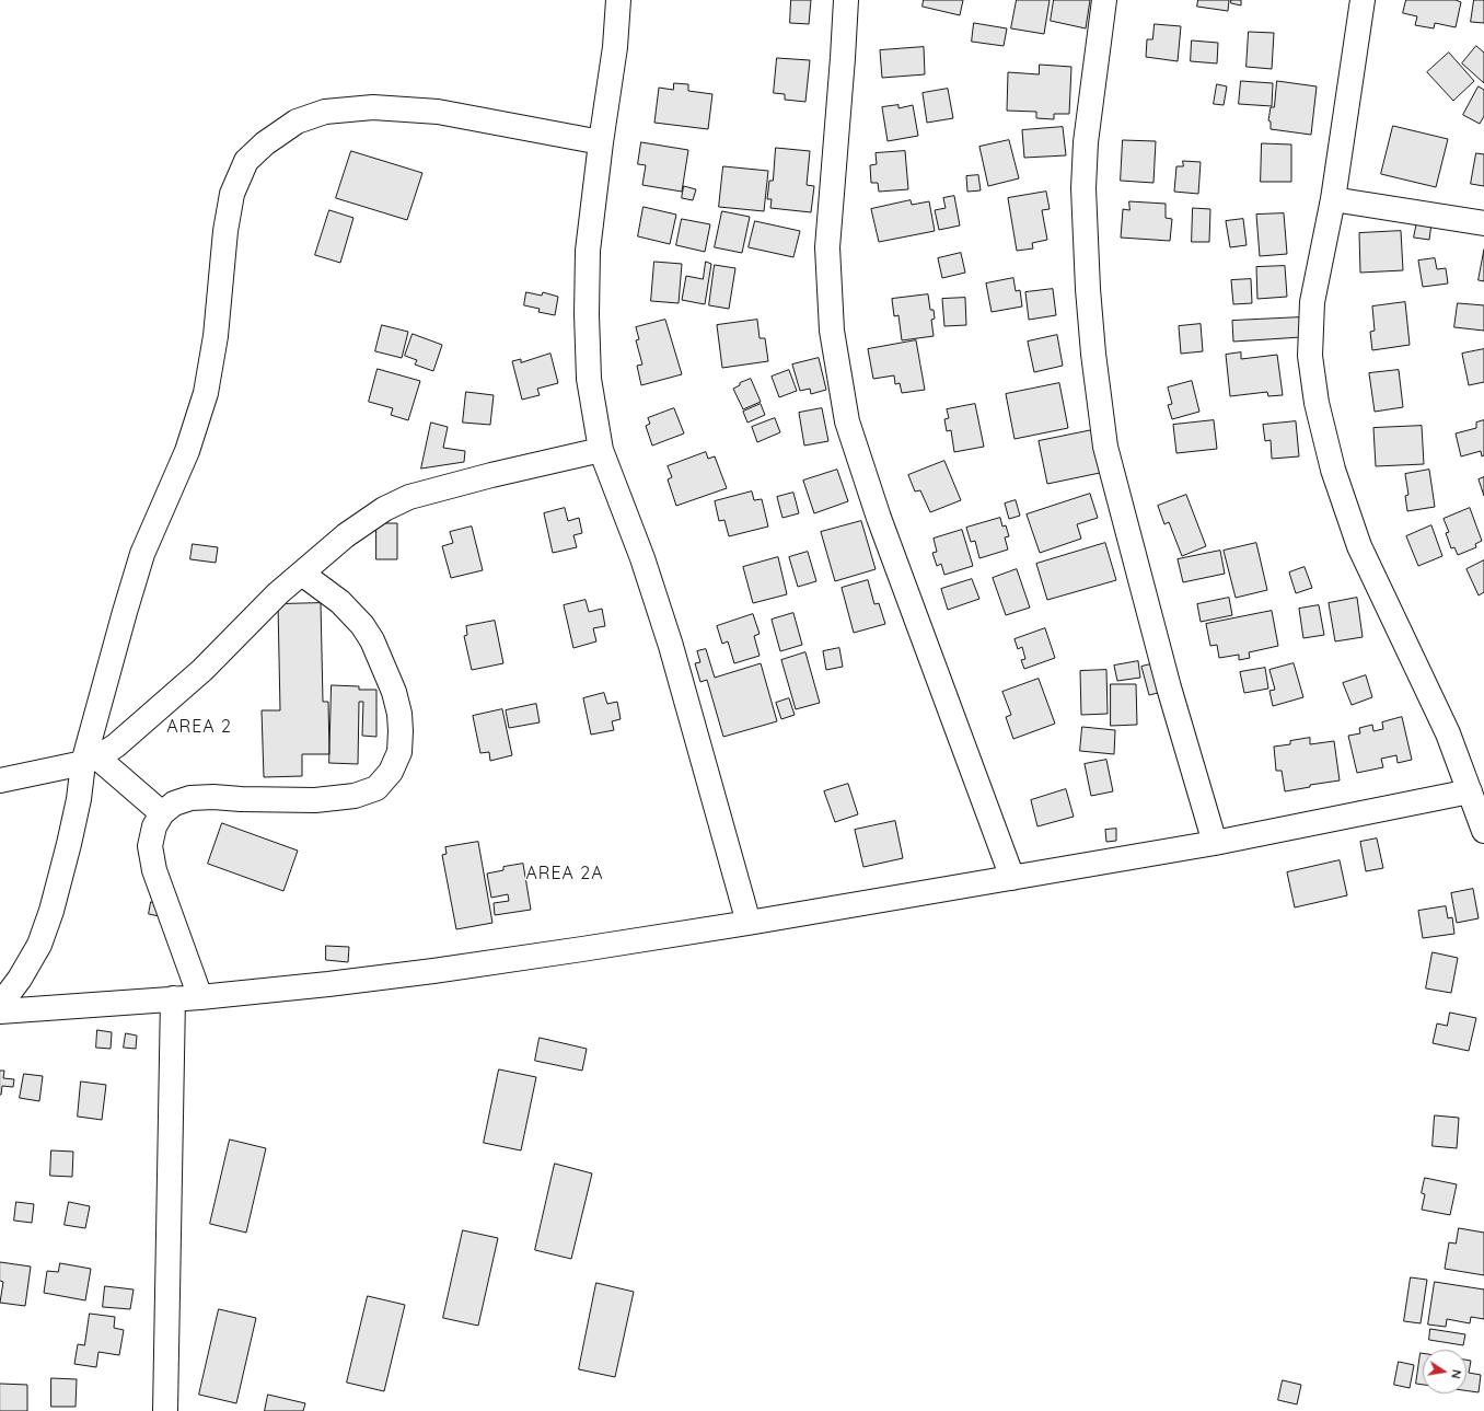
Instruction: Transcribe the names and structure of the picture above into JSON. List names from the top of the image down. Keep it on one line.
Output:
{"districts":["AREA 2","AREA 2A"],"north":"right"}
